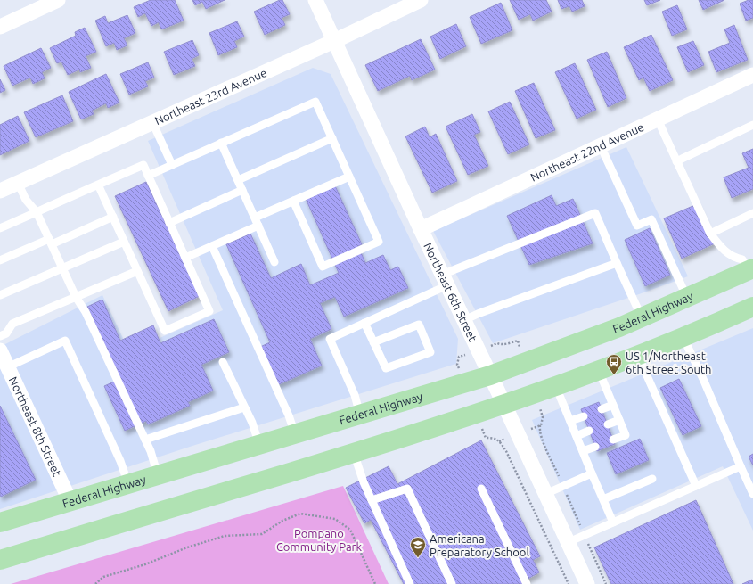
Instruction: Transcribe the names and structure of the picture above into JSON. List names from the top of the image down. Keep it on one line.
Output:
{"streets":{"main road":["Federal Highway"],"street":["Northeast 23rd Avenue","Northeast 22nd Avenue","Northeast 6th Street","Northeast 8th Street"]},"crossings":[["Northeast 23rd Avenue","Northeast 6th Street"],["Northeast 22nd Avenue","Northeast 6th Street"],["Northeast 6th Street","Federal Highway"],["Federal Highway","Northeast 8th Street"]],"parks":["Pompano Community Park"],"places":{"bus stop":["US 1/Northeast 6th Street South"],"school or university":["Americana Preparatory School"]}}
